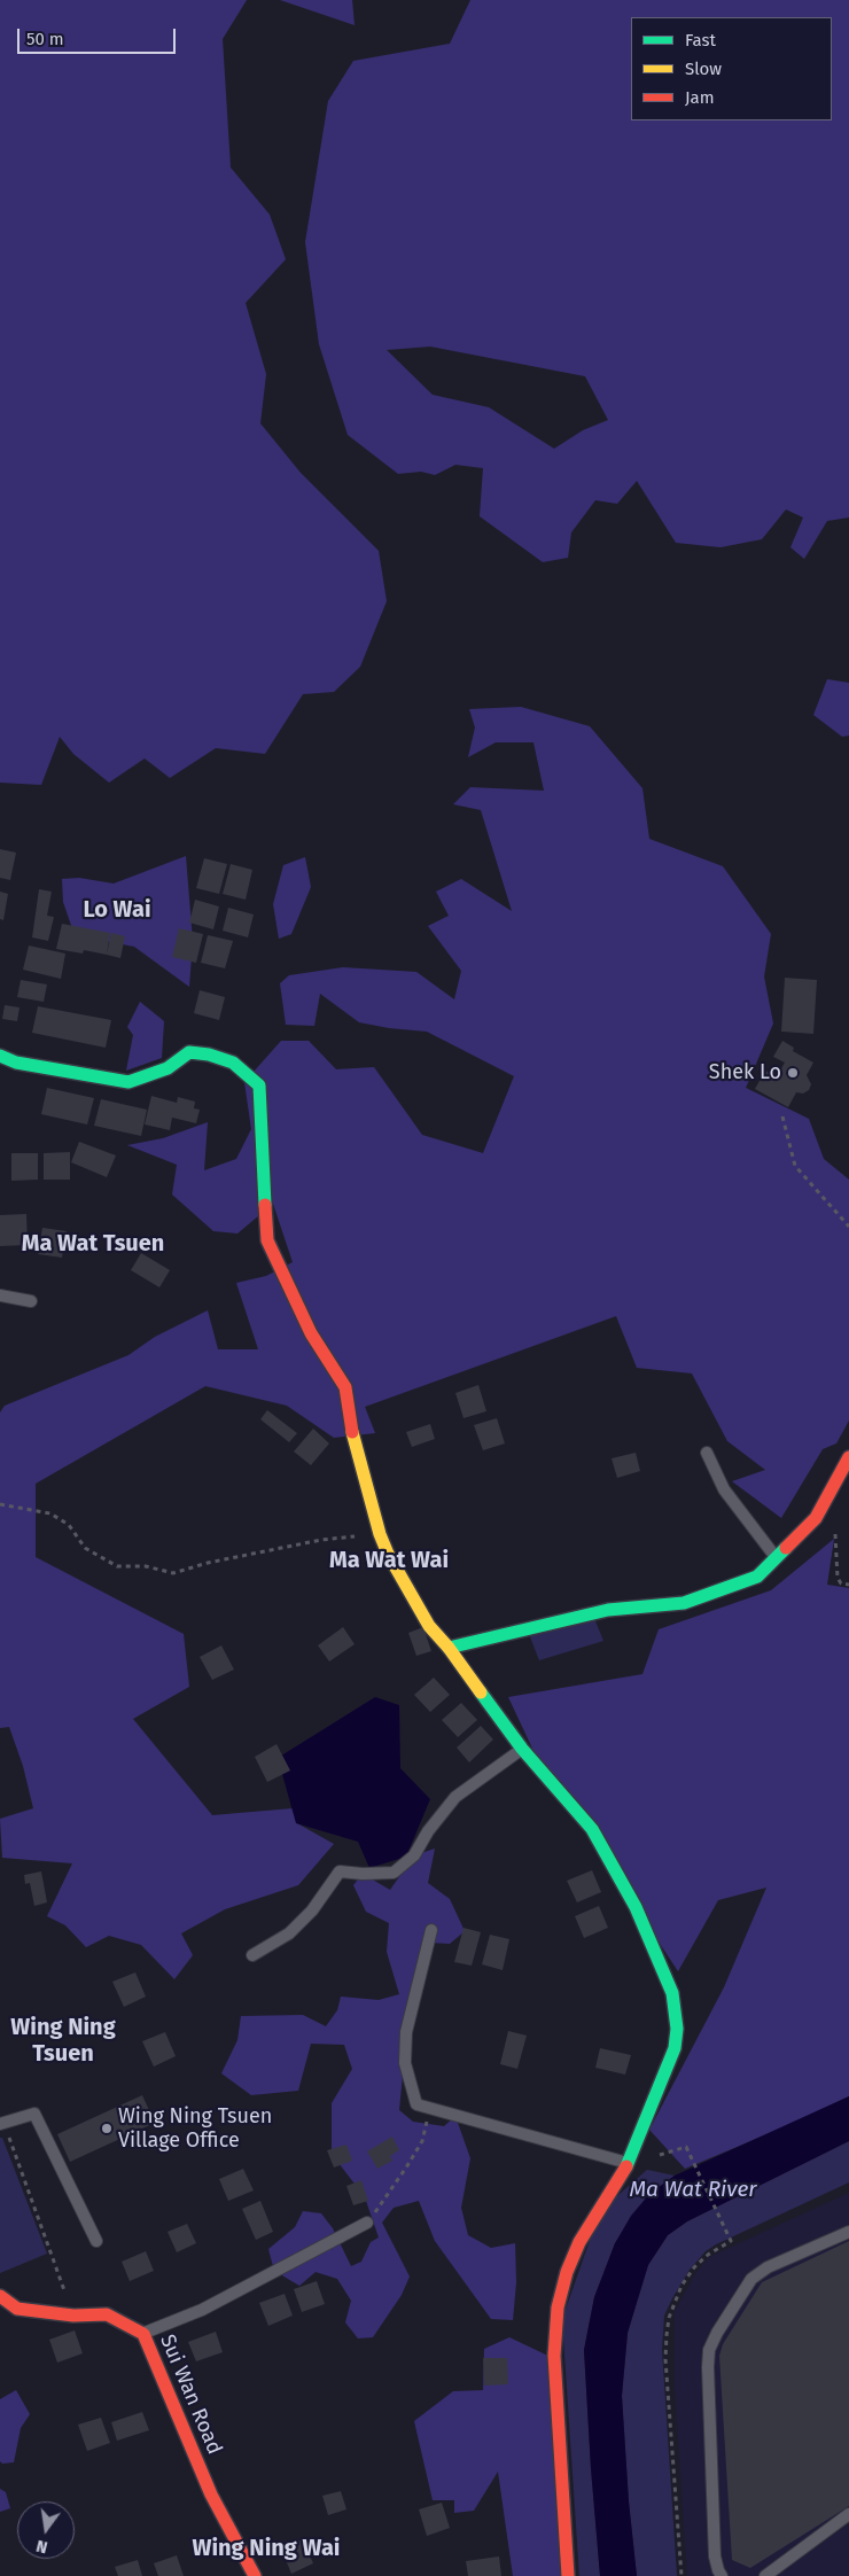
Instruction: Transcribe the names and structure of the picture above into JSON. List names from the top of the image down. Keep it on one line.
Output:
{"streets":{"street":["Sui Wan Road"]},"districts":["Lo Wai","Ma Wat Tsuen","Ma Wat Wai","Wing Ning Tsuen","Wing Ning Wai"],"water":["Ma Wat River"],"places":["Shek Lo","Wing Ning Tsuen Village Office"],"legend":["Fast","Slow","Jam"],"scale_bar":"50 m","north":"bottom"}
